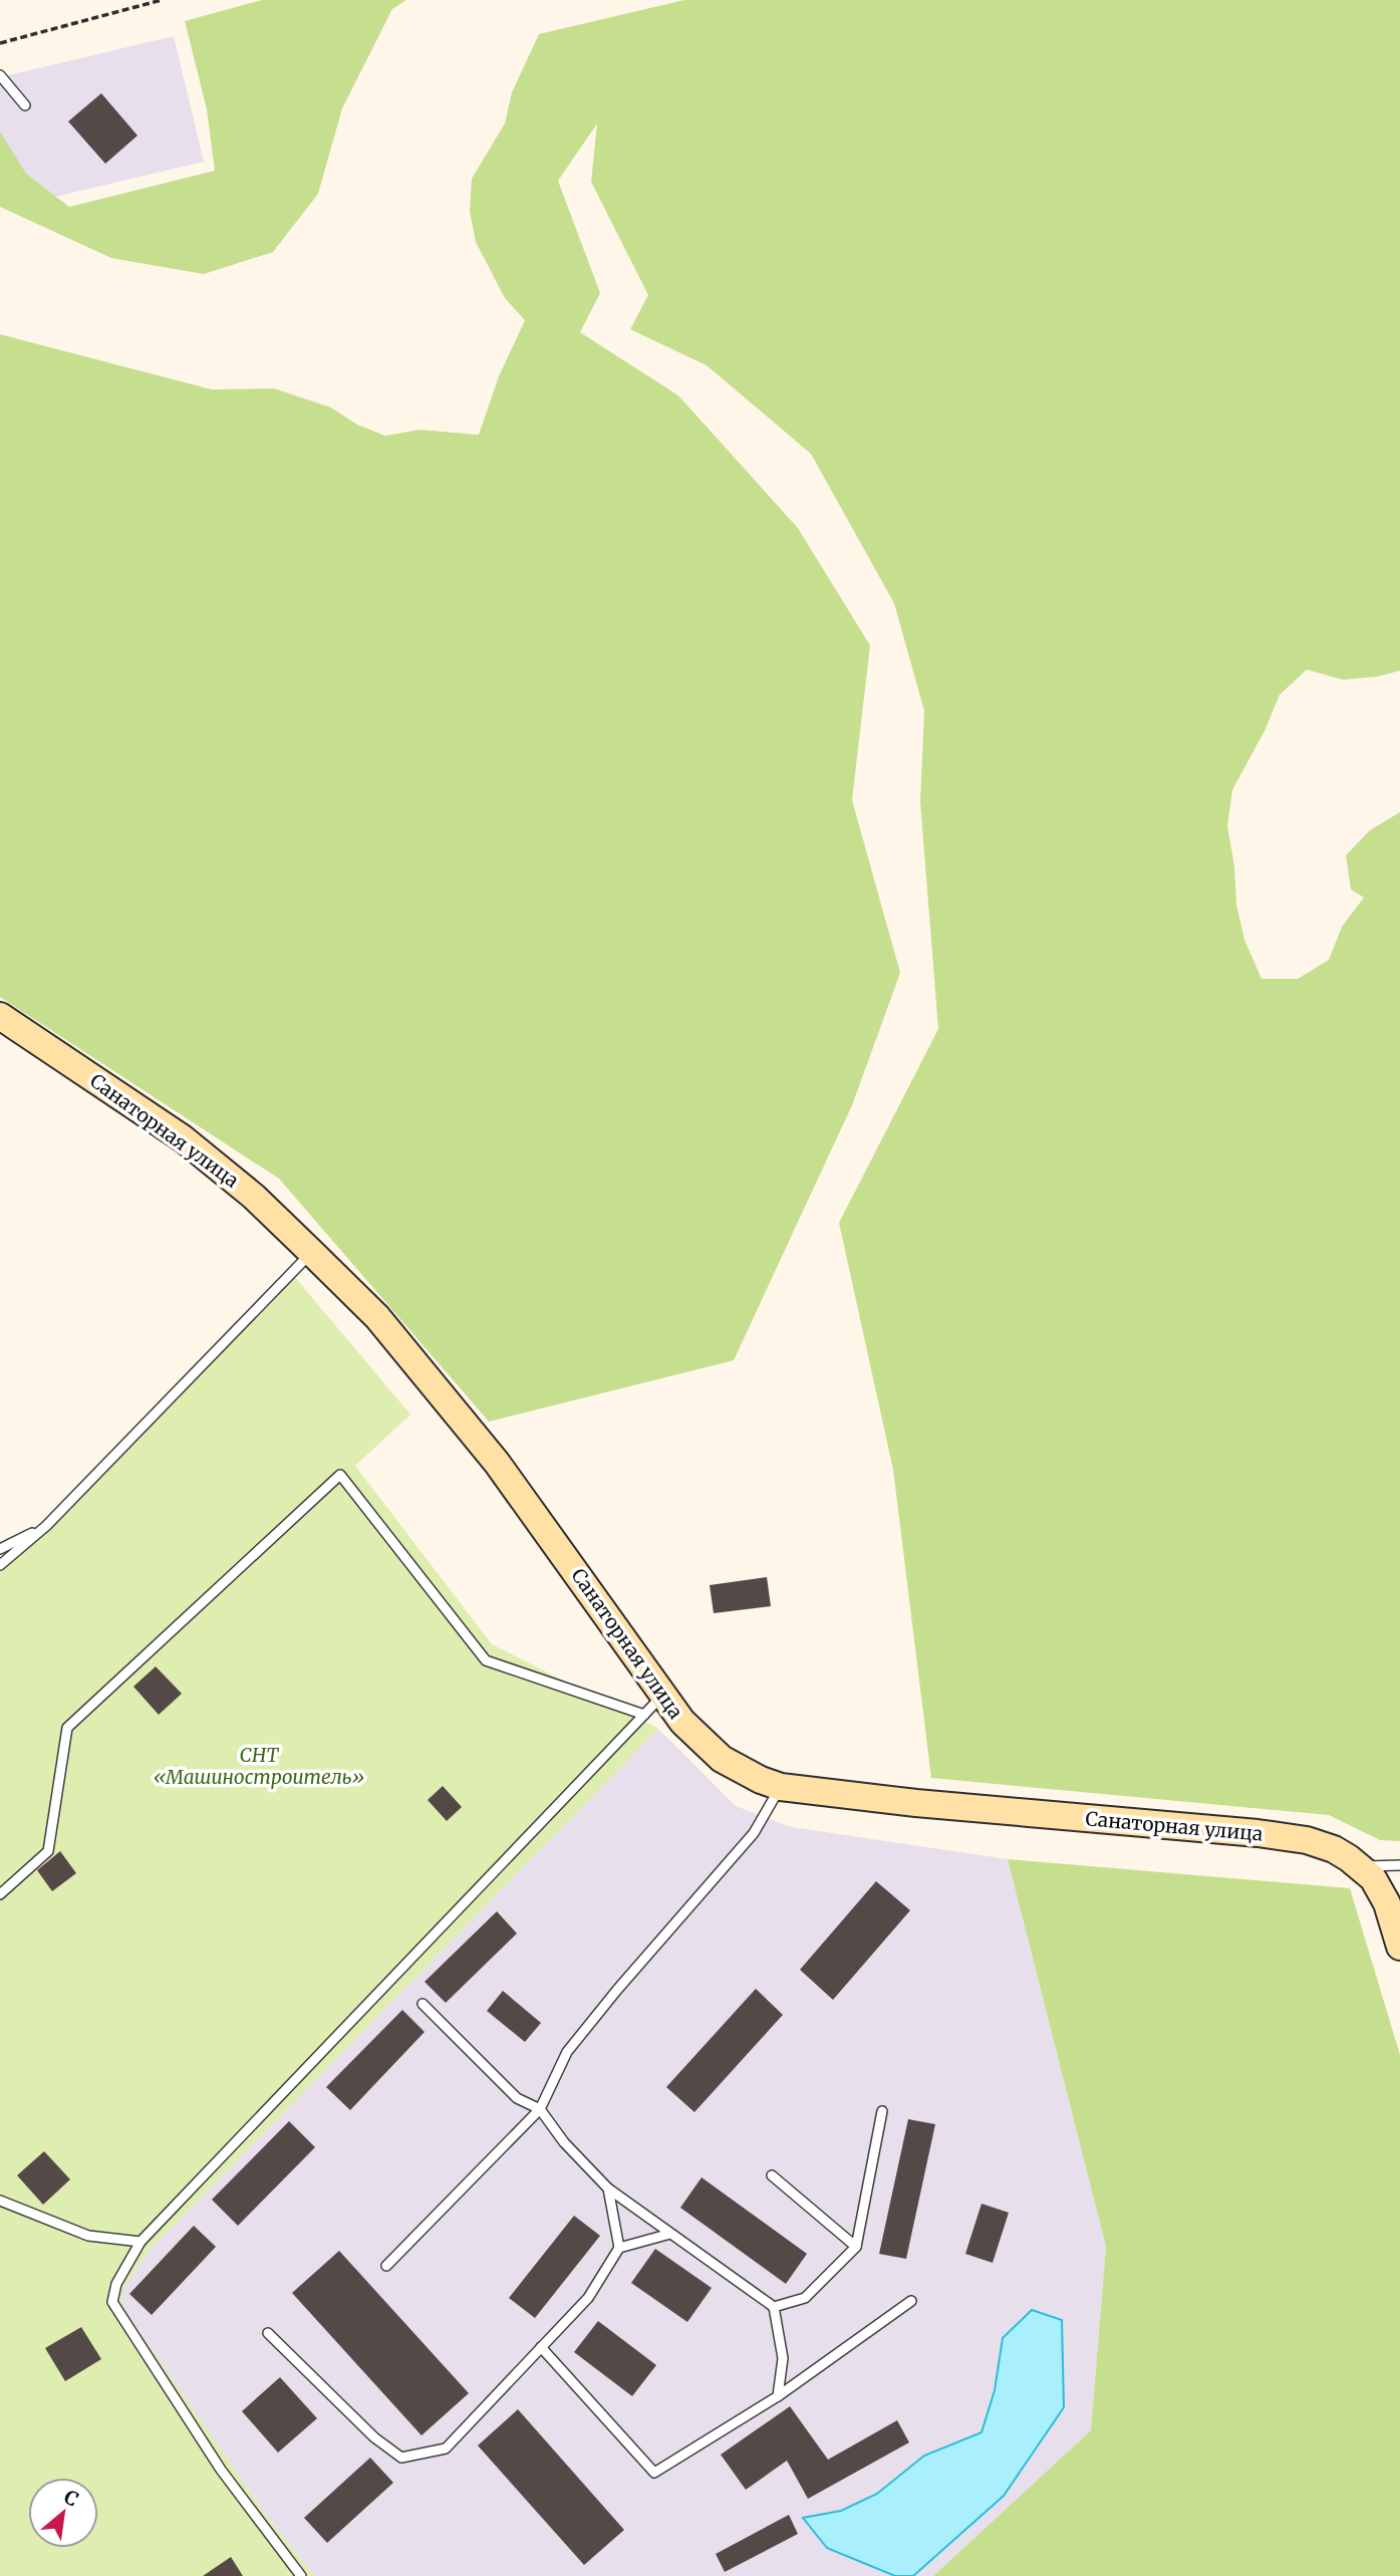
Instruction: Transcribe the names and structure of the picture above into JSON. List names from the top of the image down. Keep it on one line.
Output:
{"streets":{"street":["Санаторная улица"]},"parks":["СНТ «Машиностроитель»"],"north":"top right"}
